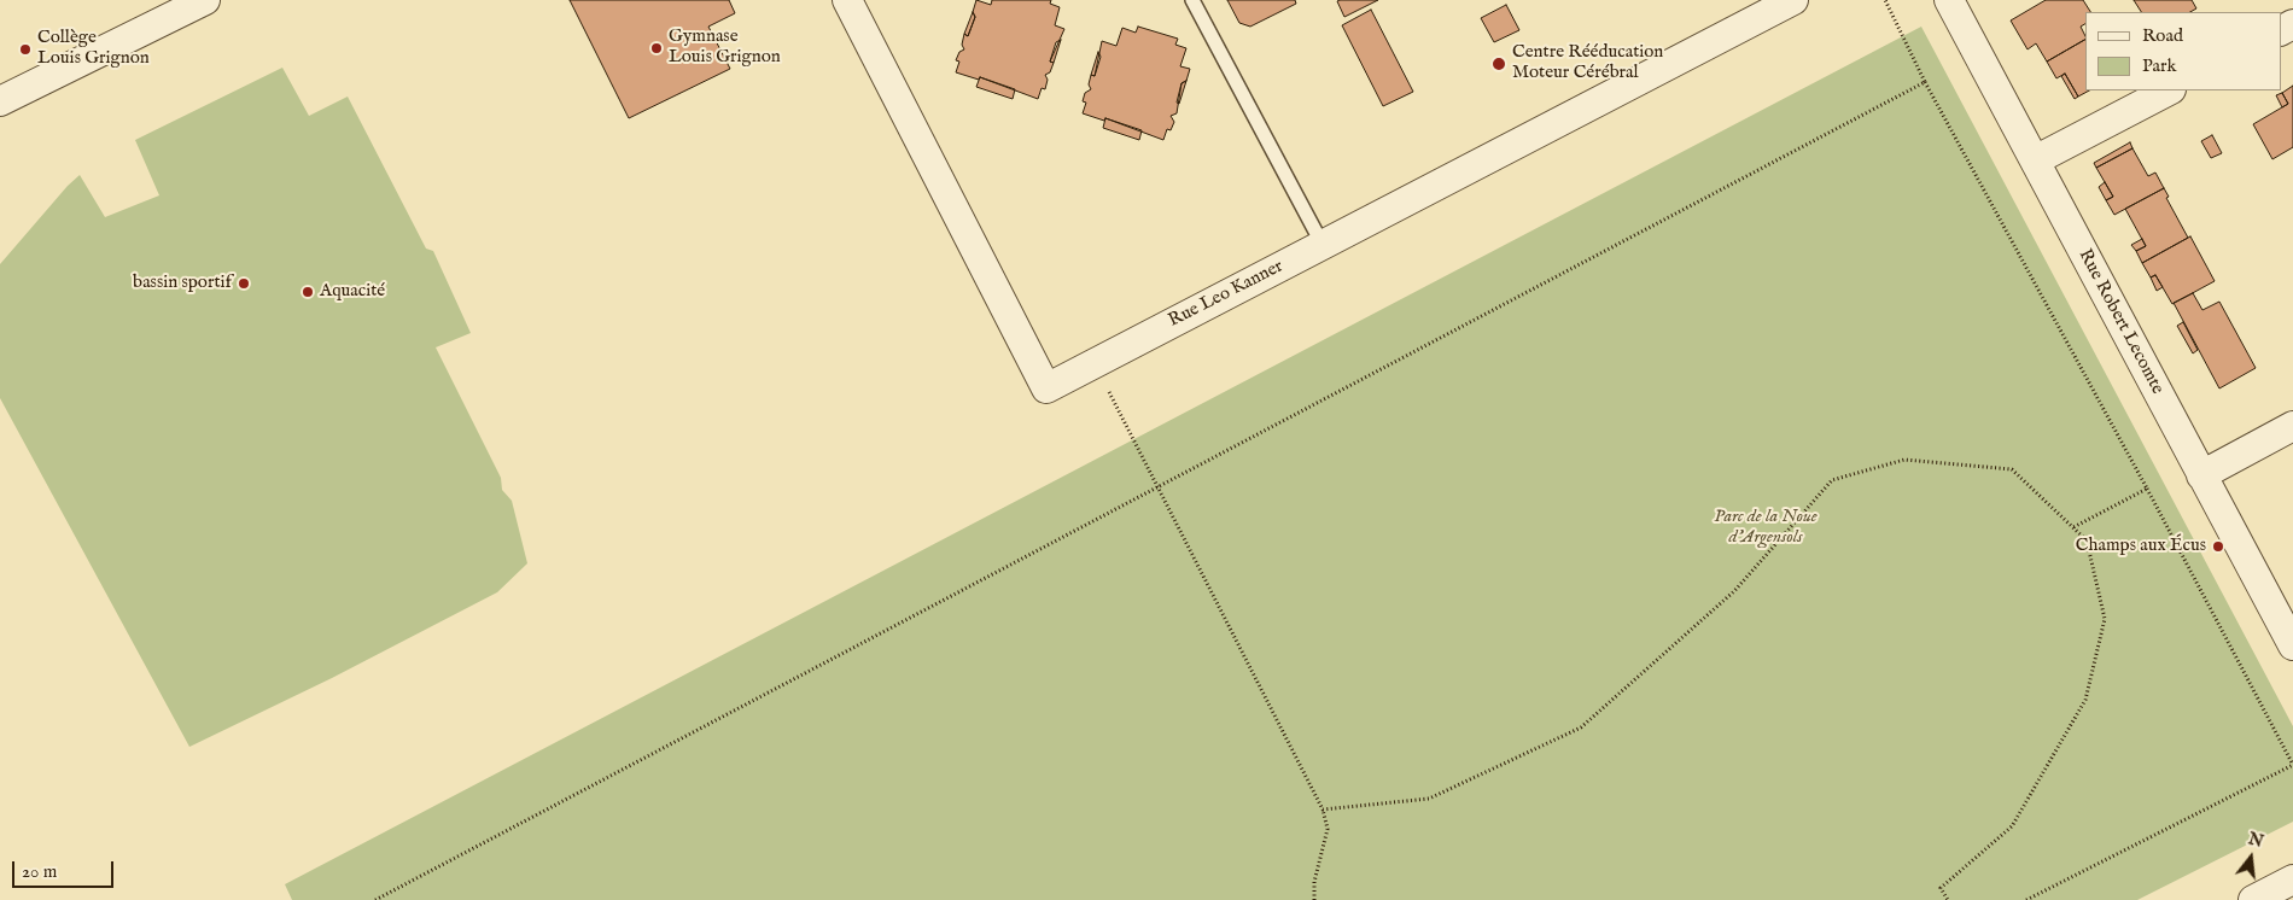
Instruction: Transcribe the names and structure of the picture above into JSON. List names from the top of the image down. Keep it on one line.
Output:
{"streets":{"street":["Rue Leo Kanner","Rue Robert Lecomte"]},"parks":["Parc de la Noue d'Argensols"],"places":["Gymnase Louis Grignon","Collège Louis Grignon","Centre Rééducation Moteur Cérébral","bassin sportif","Aquacité","Champs aux Écus"],"legend":["Road","Park"],"scale_bar":"20 m","north":"top"}
